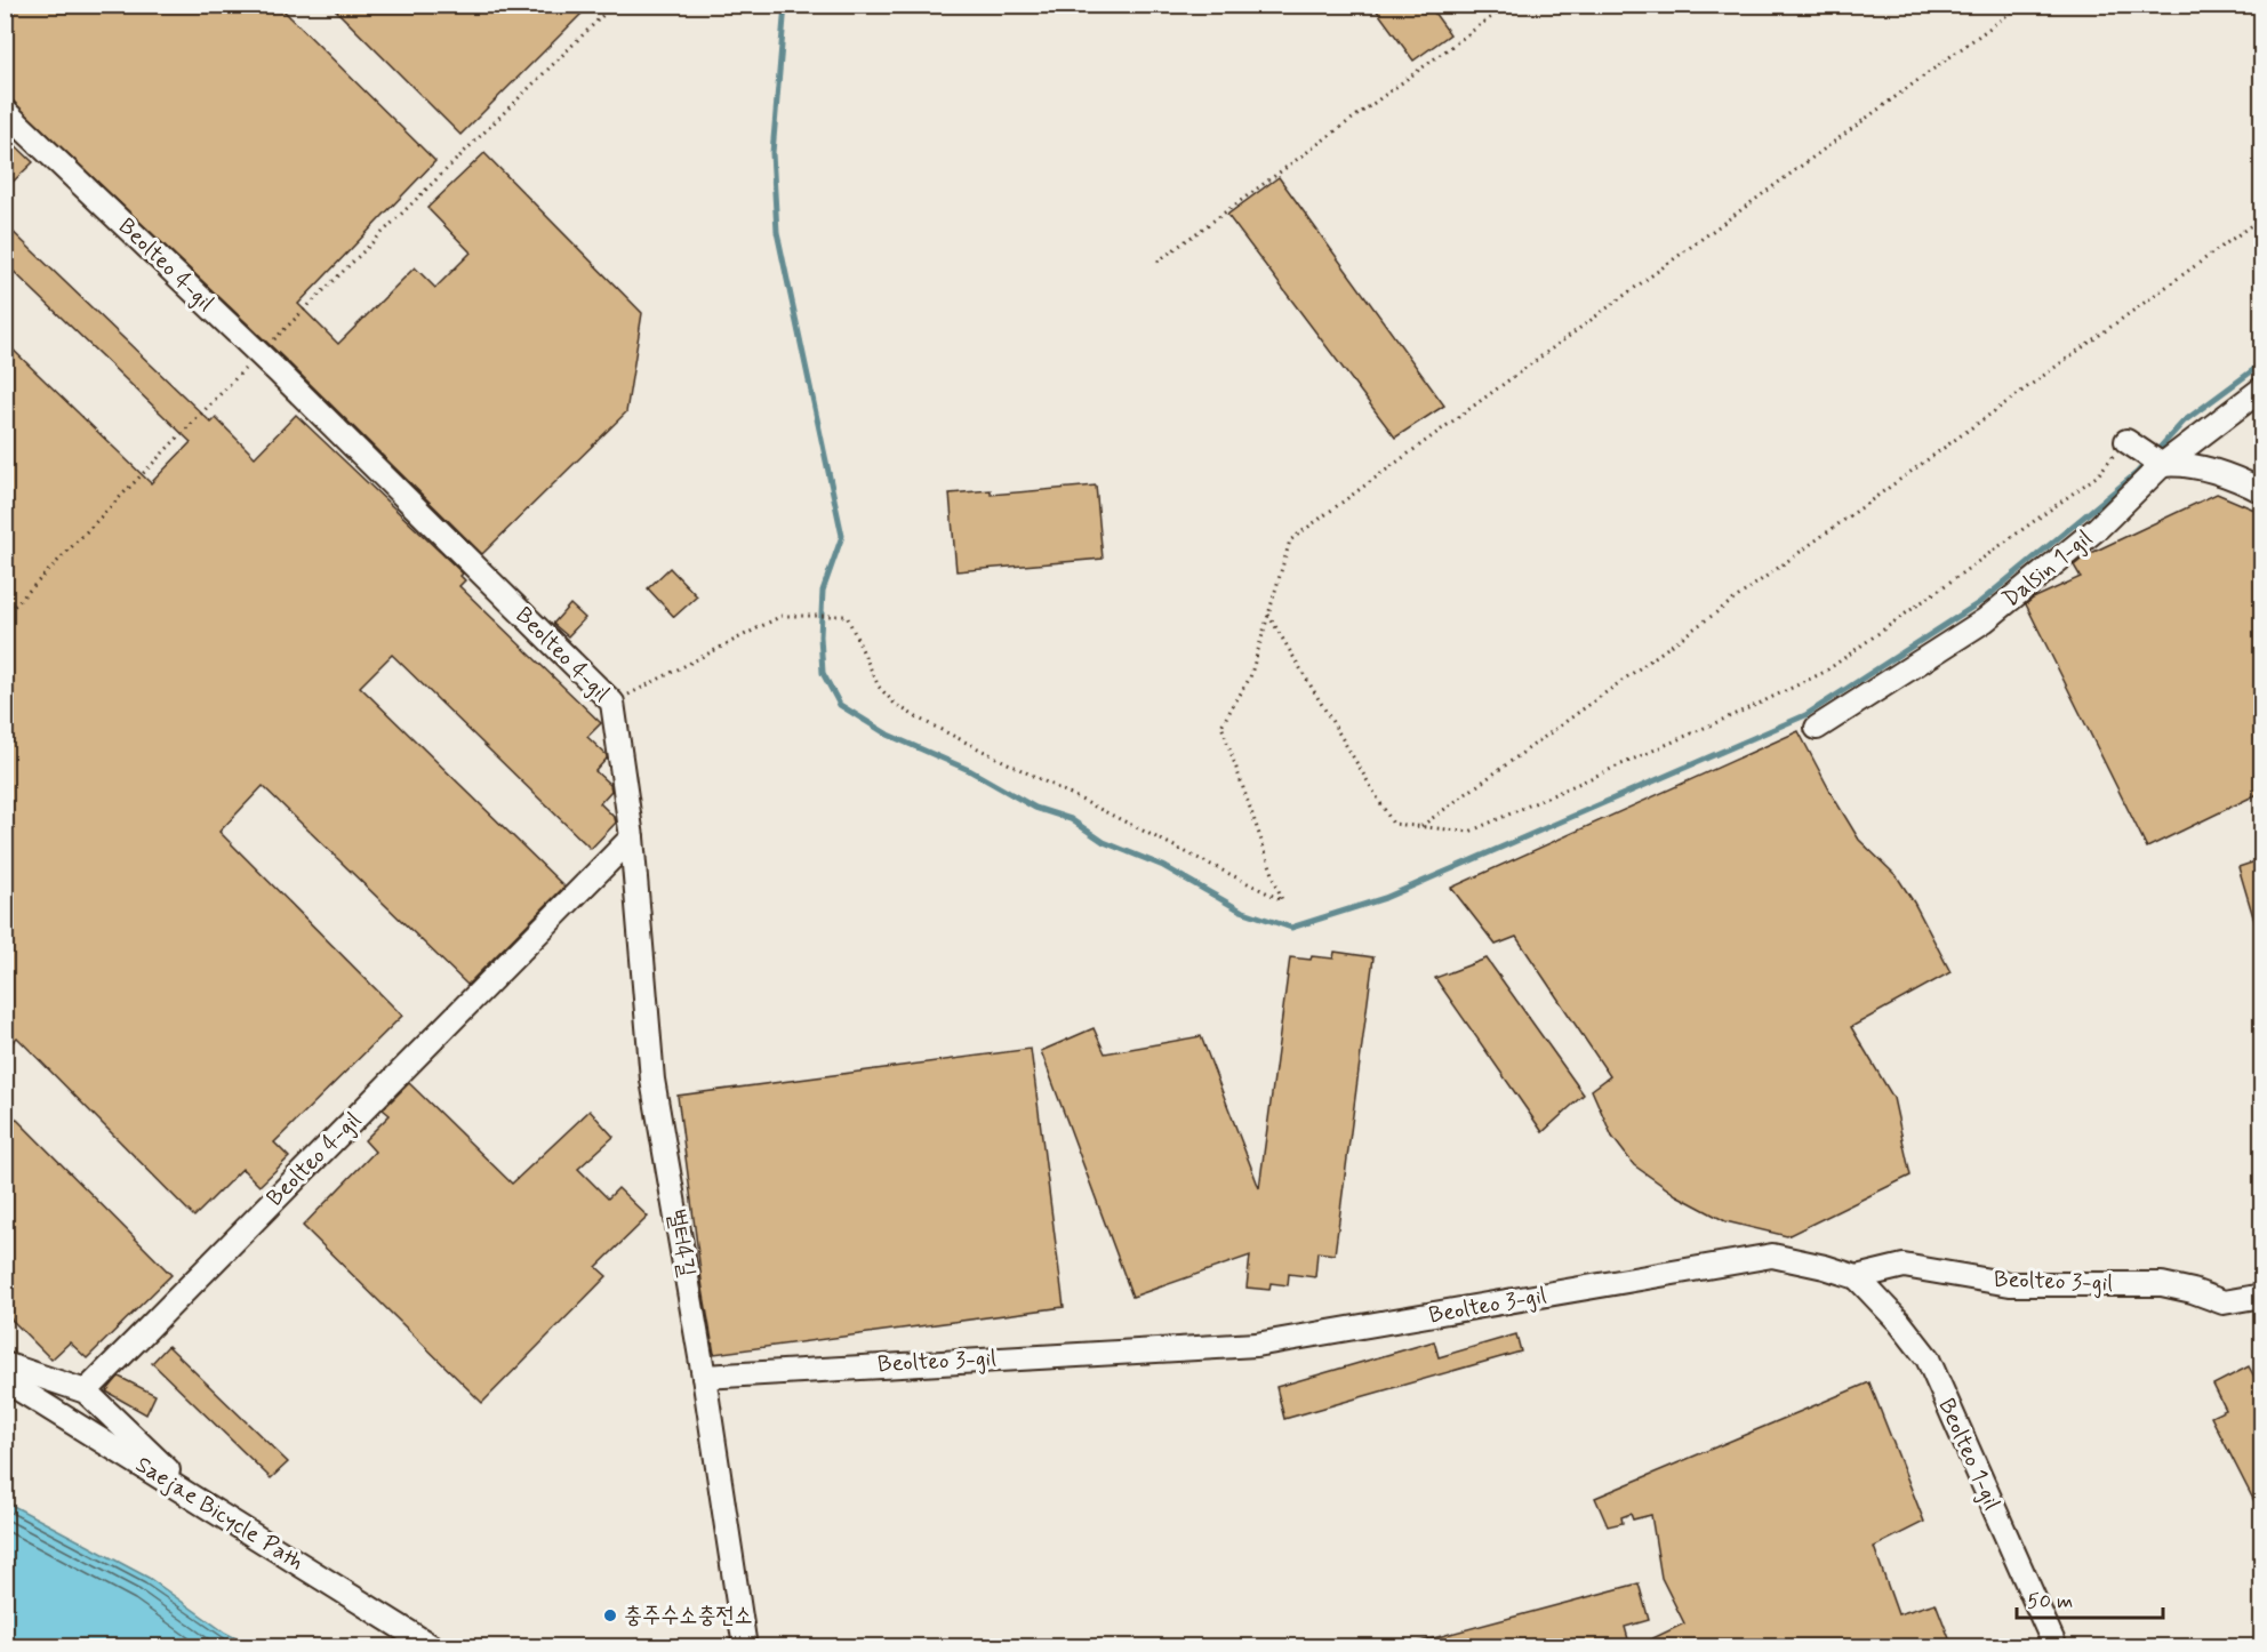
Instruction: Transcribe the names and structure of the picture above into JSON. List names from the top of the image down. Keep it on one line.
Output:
{"streets":{"street":["Beolteo 4-gil","Dalsin 1-gil","벌터4길","Beolteo 3-gil","Beolteo 1-gil","Saejae Bicycle Path"]},"crossings":[["Beolteo 4-gil","벌터4길"],["벌터4길","Beolteo 3-gil"],["Beolteo 3-gil","Beolteo 1-gil"]],"places":["충주수소충전소"],"scale_bar":"50 m"}
